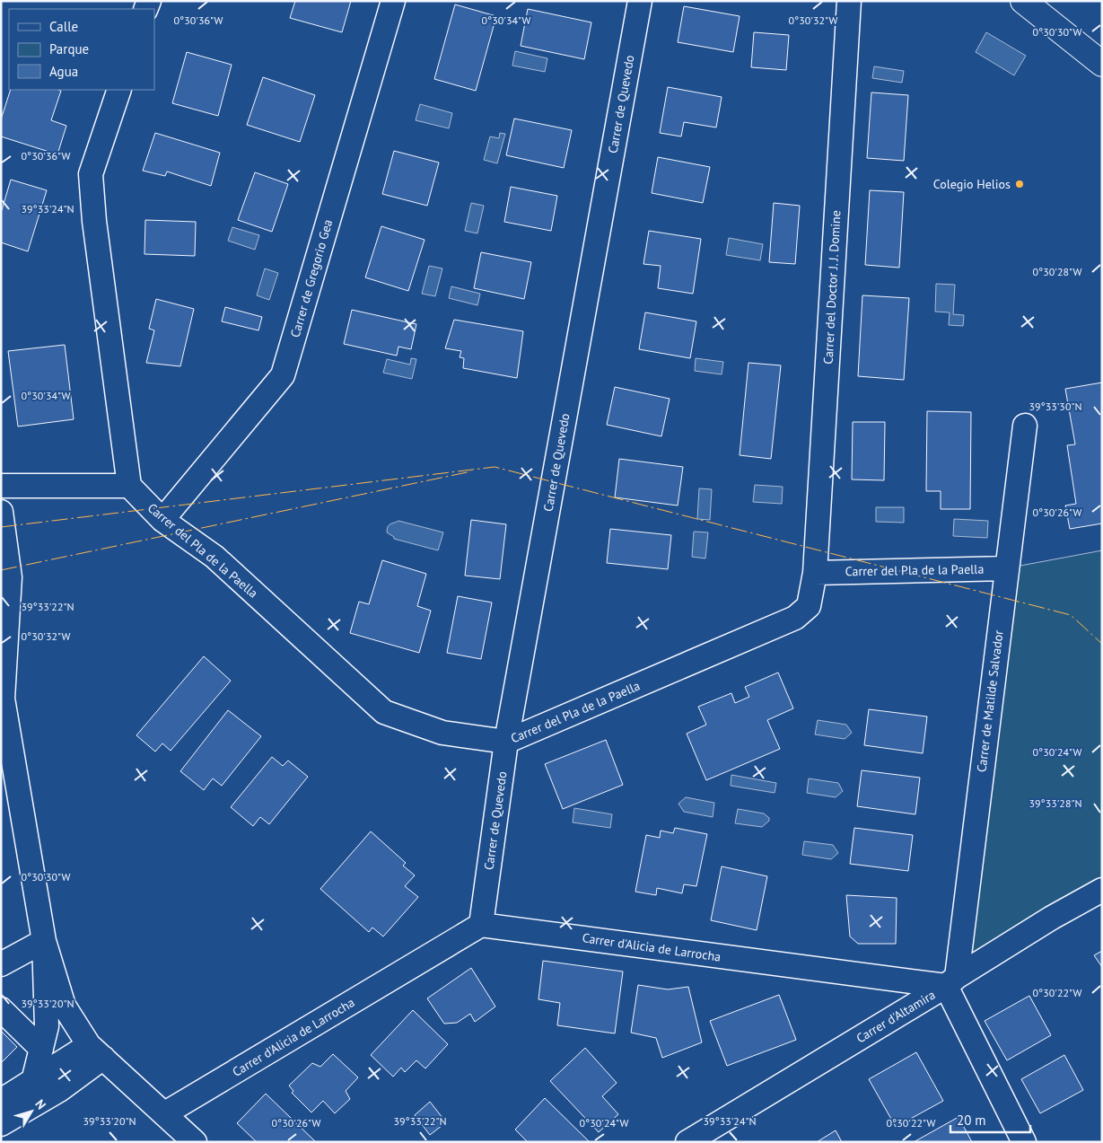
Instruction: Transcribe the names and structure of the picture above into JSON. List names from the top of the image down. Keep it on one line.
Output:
{"streets":{"street":["Carrer de Quevedo","Carrer de Gregorio Gea","Carrer del Doctor J. J. Domine","Carrer del Pla de la Paella","Carrer de Matilde Salvador","Carrer d'Alicia de Larrocha","Carrer d'Altamira"]},"crossings":[["Carrer de Quevedo","Carrer del Pla de la Paella"],["Carrer de Quevedo","Carrer d'Alicia de Larrocha"],["Carrer de Gregorio Gea","Carrer del Pla de la Paella"],["Carrer del Doctor J. J. Domine","Carrer del Pla de la Paella"],["Carrer del Pla de la Paella","Carrer de Matilde Salvador"],["Carrer de Matilde Salvador","Carrer d'Alicia de Larrocha"],["Carrer de Matilde Salvador","Carrer d'Altamira"],["Carrer d'Alicia de Larrocha","Carrer d'Altamira"]],"places":["Colegio Helios"],"legend":["Calle","Parque","Agua"],"scale_bar":"20 m","north":"top right","coordinates":["0°30'36\"W","0°30'34\"W","0°30'32\"W","0°30'30\"W","39°33'24\"N","0°30'28\"W","39°33'30\"N","0°30'26\"W","39°33'22\"N","0°30'24\"W","39°33'28\"N","0°30'22\"W","39°33'20\"N"]}
